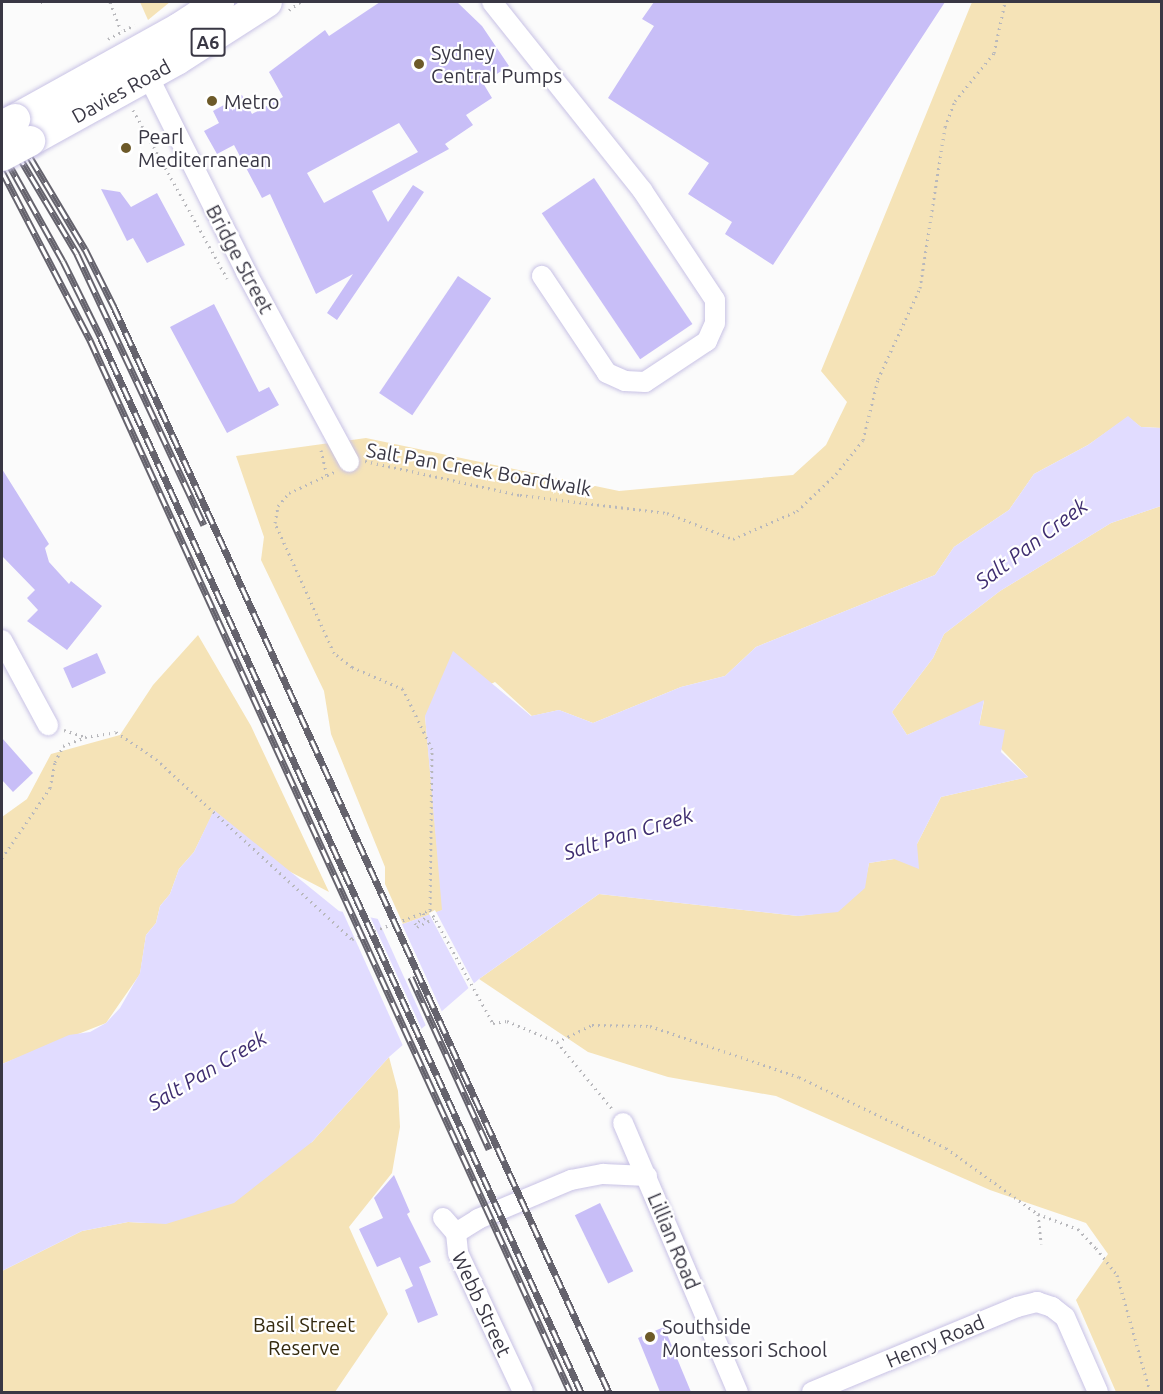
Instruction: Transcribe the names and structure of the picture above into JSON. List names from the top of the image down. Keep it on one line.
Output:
{"streets":{"highway":["A6","Davies Road"],"street":["Bridge Street","Lillian Road","Webb Street","Henry Road"],"path":["Salt Pan Creek Boardwalk"]},"crossings":[["Davies Road","Bridge Street"],["Bridge Street","Salt Pan Creek Boardwalk"],["Lillian Road","Webb Street"]],"water":["Salt Pan Creek"],"parks":["Basil Street Reserve"],"places":["Sydney Central Pumps","Metro","Pearl Mediterranean","Southside Montessori School"]}
